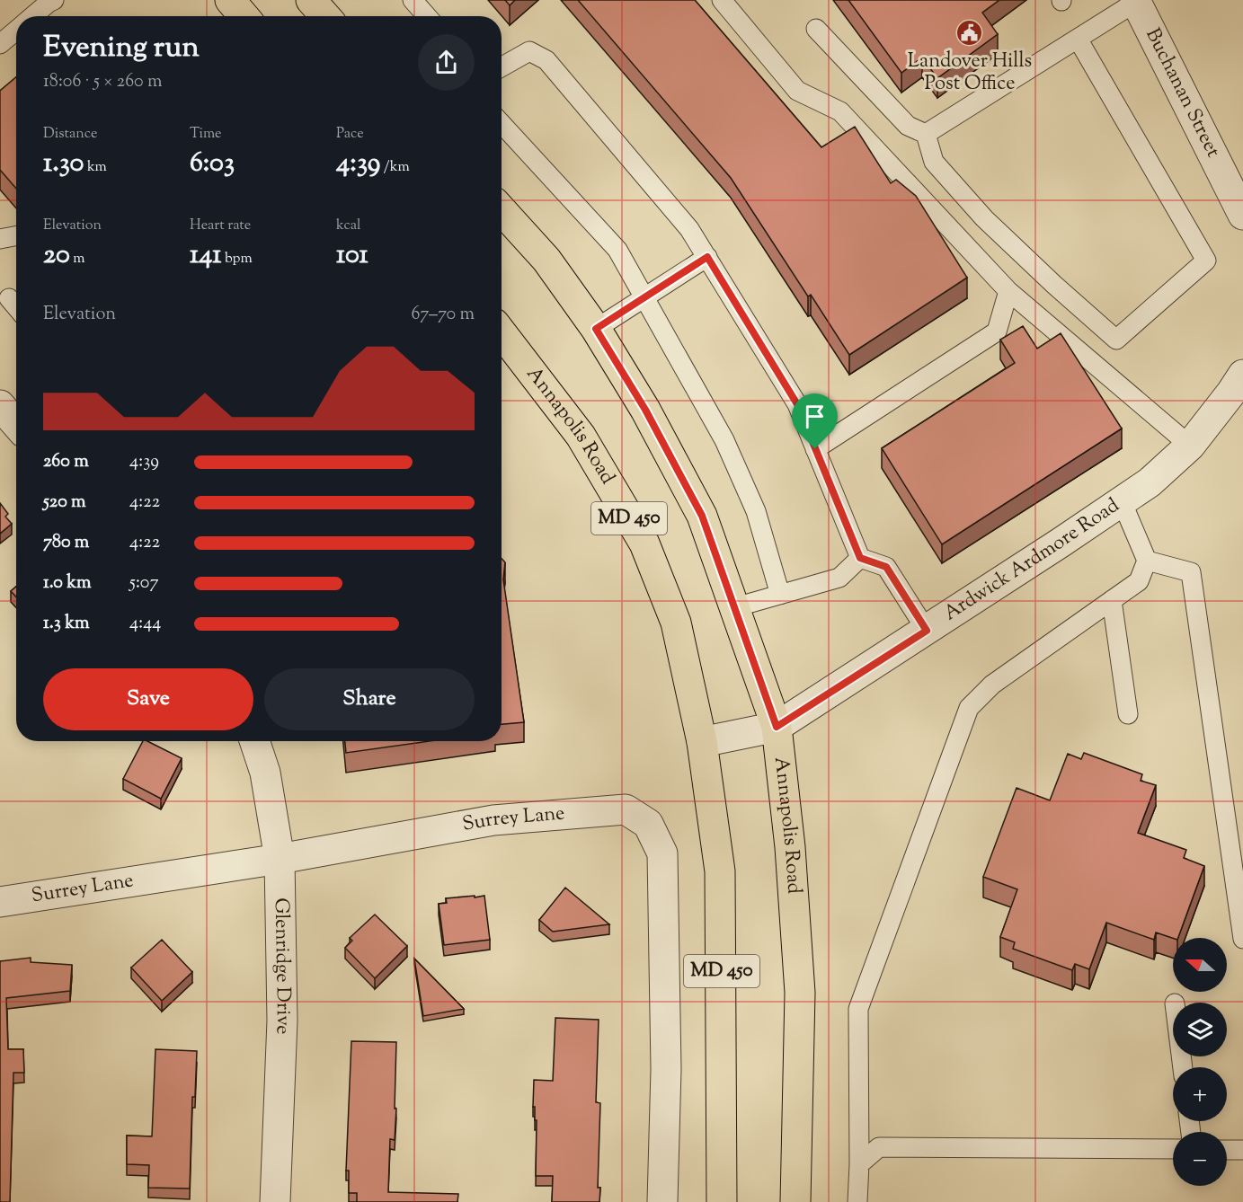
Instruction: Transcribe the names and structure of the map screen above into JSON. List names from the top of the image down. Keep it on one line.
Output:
{"streets":{"main road":["Annapolis Road","MD 450"],"street":["Buchanan Street","Ardwick Ardmore Road","Surrey Lane","Glenridge Drive"]},"crossings":[["Annapolis Road","Ardwick Ardmore Road"],["Surrey Lane","Glenridge Drive"]],"places":{"public building":["Landover Hills Post Office"]},"north":"left","page":{"heading":["Evening run","18:06 · 5 × 260 m"],"stats":[["Distance","1.30 km"],["Time","6:03"],["Pace","4:39 /km"],["Elevation","20 m"],["Heart rate","141 bpm"],["kcal","101"]],"chart":["Elevation","67–70 m"],"list":[{"name":"260 m","note":"4:39"},{"name":"520 m","note":"4:22"},{"name":"780 m","note":"4:22"},{"name":"1.0 km","note":"5:07"},{"name":"1.3 km","note":"4:44"}],"buttons":["Save","Share"],"map_buttons":["+","−"]}}
